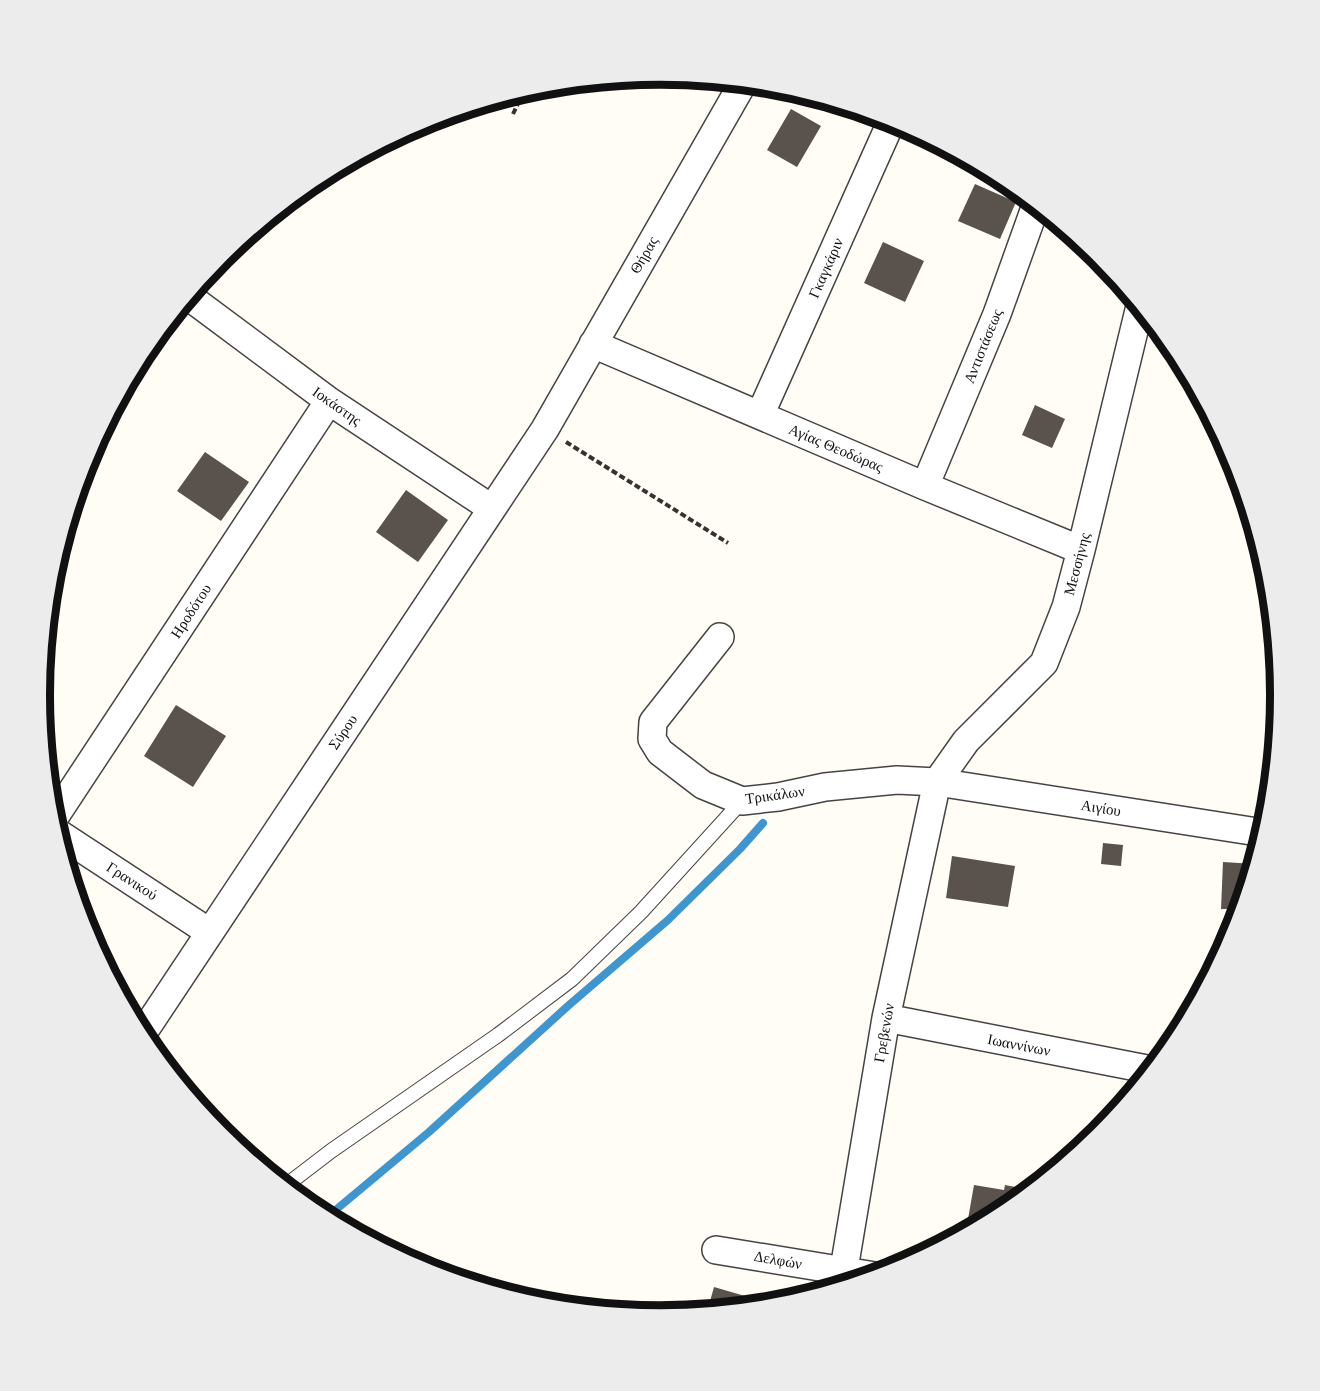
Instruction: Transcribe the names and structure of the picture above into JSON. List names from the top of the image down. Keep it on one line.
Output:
{"streets":{"street":["Θήρας","Γκαγκάριν","Αντιστάσεως","Ιοκάστης","Αγίας Θεοδώρας","Μεσσήνης","Ηροδότου","Σύρου","Τρικάλων","Αιγίου","Γρανικού","Γρεβενών","Ιωαννίνων","Δελφών"]},"crossings":[["Θήρας","Αγίας Θεοδώρας"],["Θήρας","Σύρου"],["Γκαγκάριν","Αγίας Θεοδώρας"],["Αντιστάσεως","Αγίας Θεοδώρας"],["Ιοκάστης","Ηροδότου"],["Ιοκάστης","Σύρου"],["Αγίας Θεοδώρας","Μεσσήνης"],["Μεσσήνης","Τρικάλων"],["Μεσσήνης","Αιγίου"],["Μεσσήνης","Γρεβενών"],["Σύρου","Γρανικού"],["Τρικάλων","Αιγίου"],["Τρικάλων","Γρεβενών"],["Αιγίου","Γρεβενών"],["Γρεβενών","Ιωαννίνων"]]}
